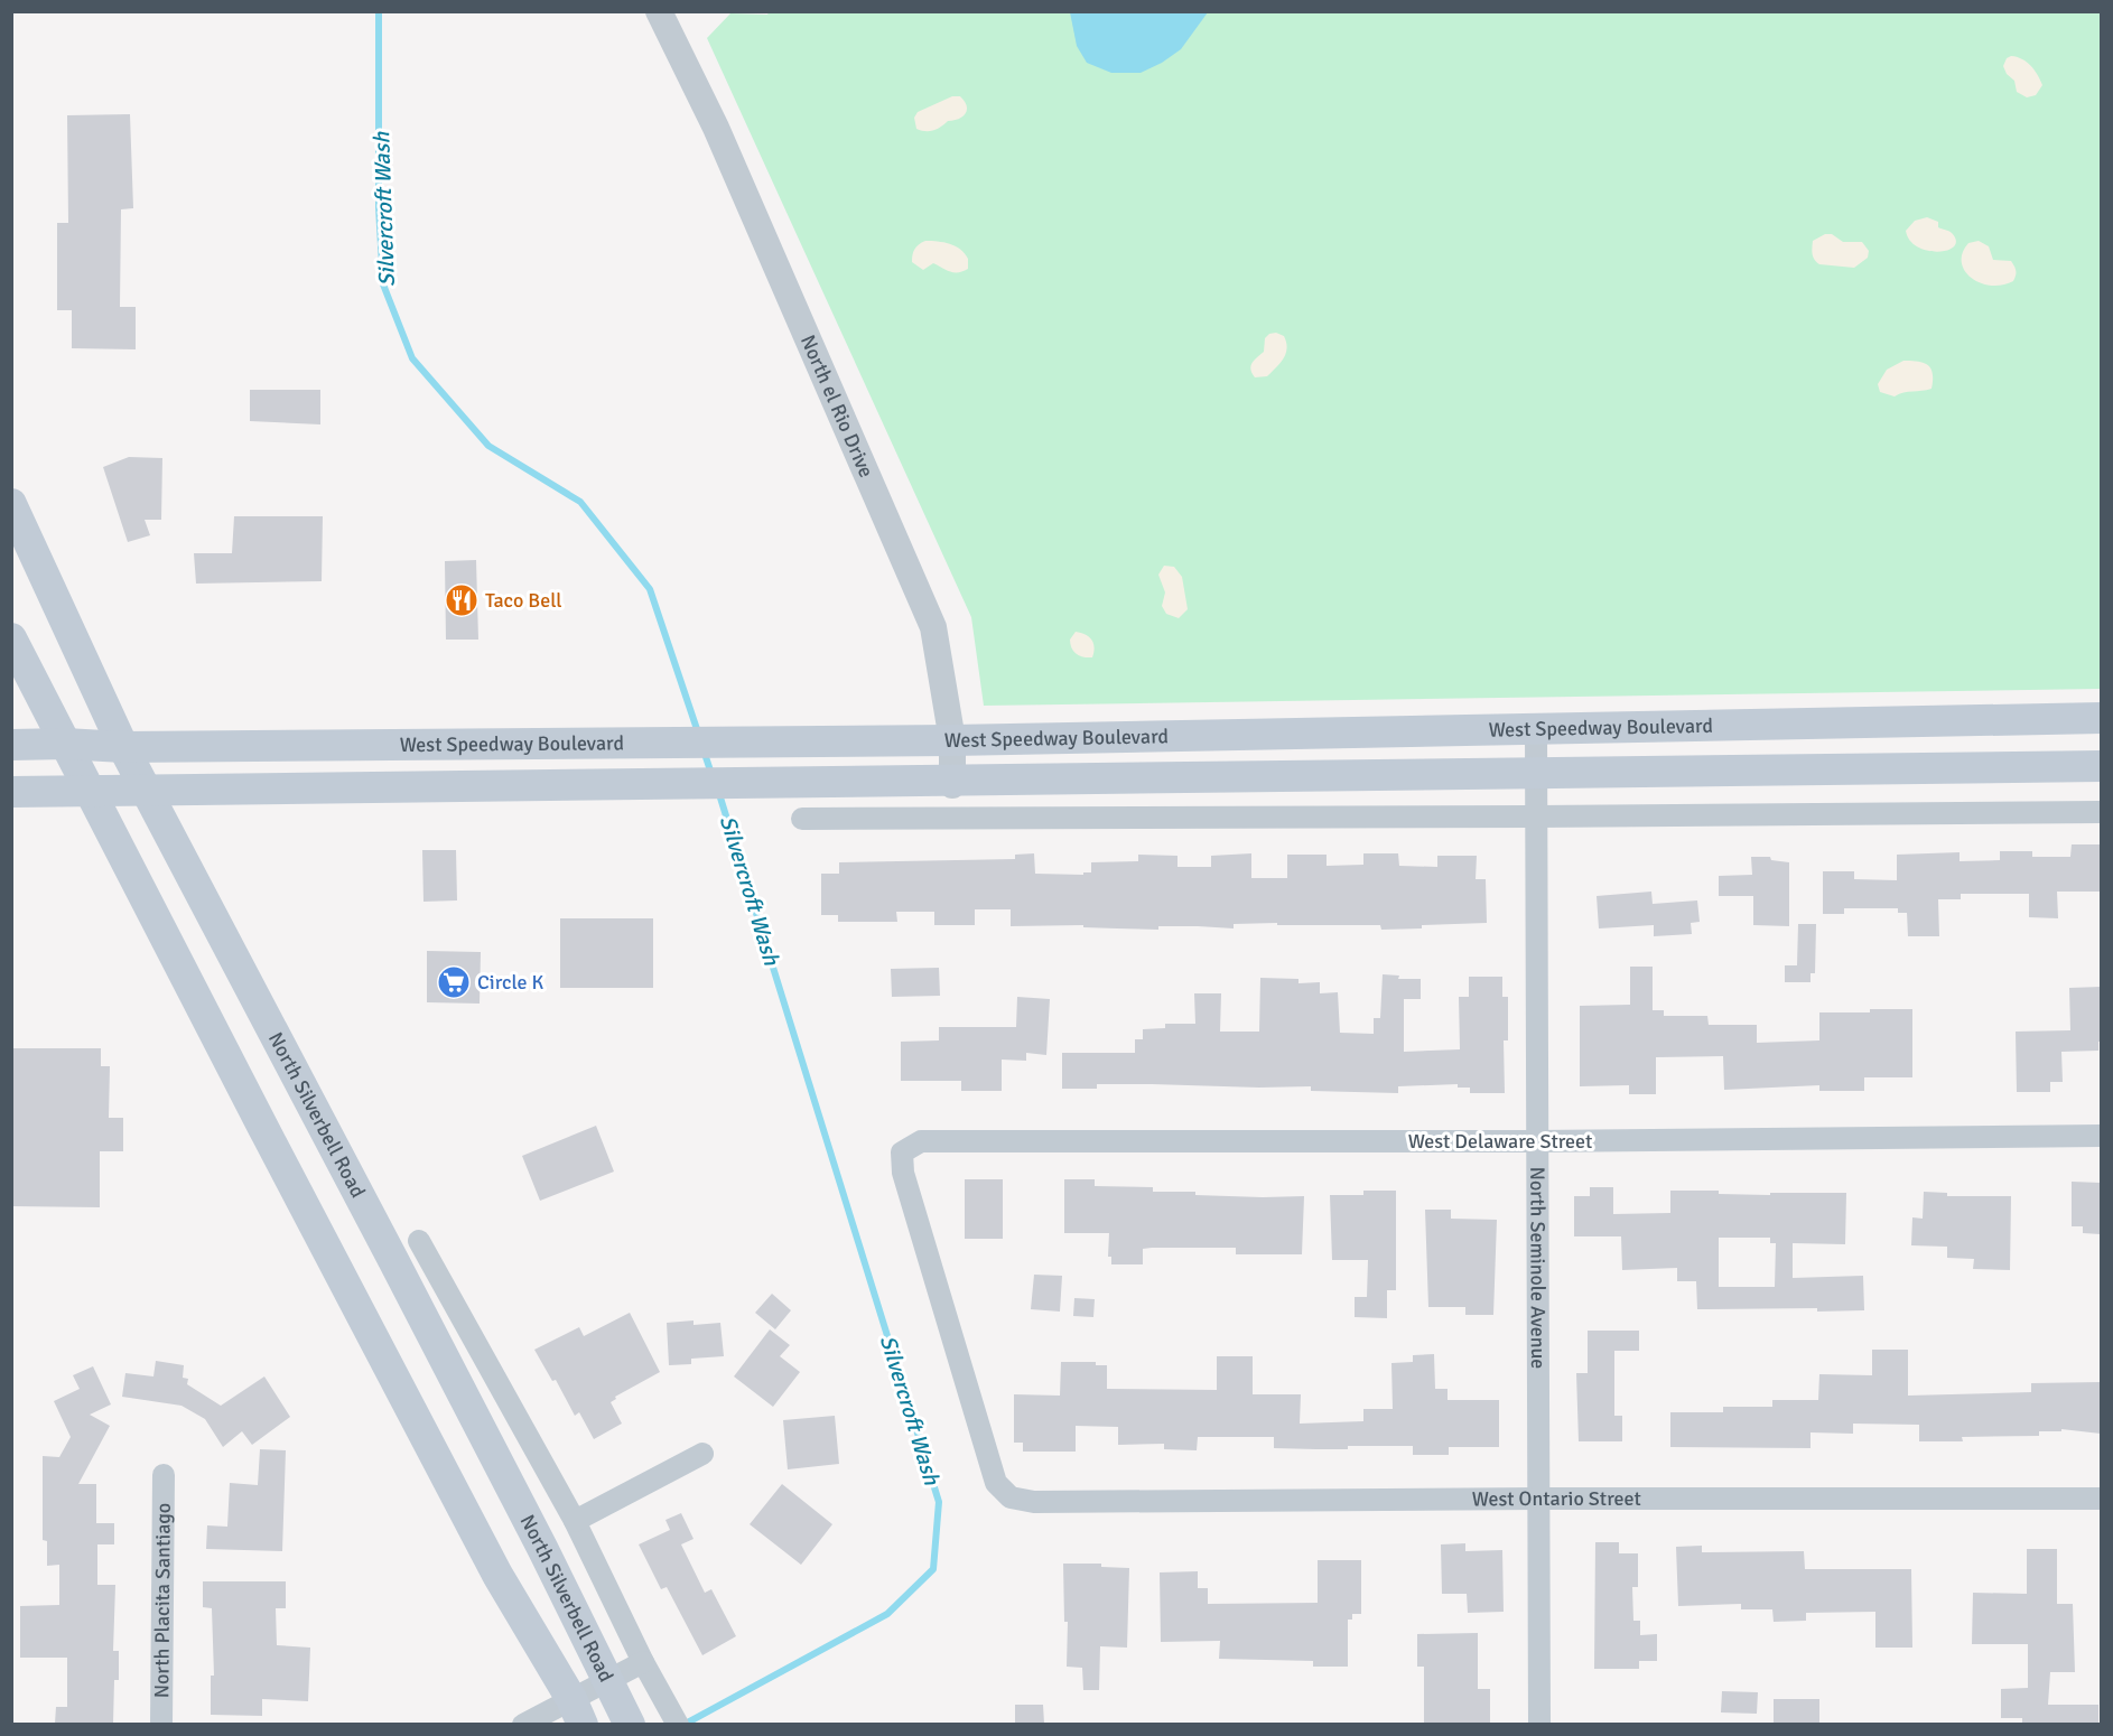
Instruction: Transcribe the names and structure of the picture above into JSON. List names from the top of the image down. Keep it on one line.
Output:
{"streets":{"main road":["West Speedway Boulevard","North Silverbell Road"],"street":["North el Rio Drive","West Delaware Street","North Seminole Avenue","West Ontario Street","North Placita Santiago"]},"crossings":[["North el Rio Drive","West Speedway Boulevard"],["West Speedway Boulevard","North Silverbell Road"],["West Speedway Boulevard","North Seminole Avenue"],["West Delaware Street","North Seminole Avenue"],["West Delaware Street","West Ontario Street"],["North Seminole Avenue","West Ontario Street"]],"water":["Silvercroft Wash"],"places":{"restaurant":["Taco Bell"],"supermarket":["Circle K"]}}
